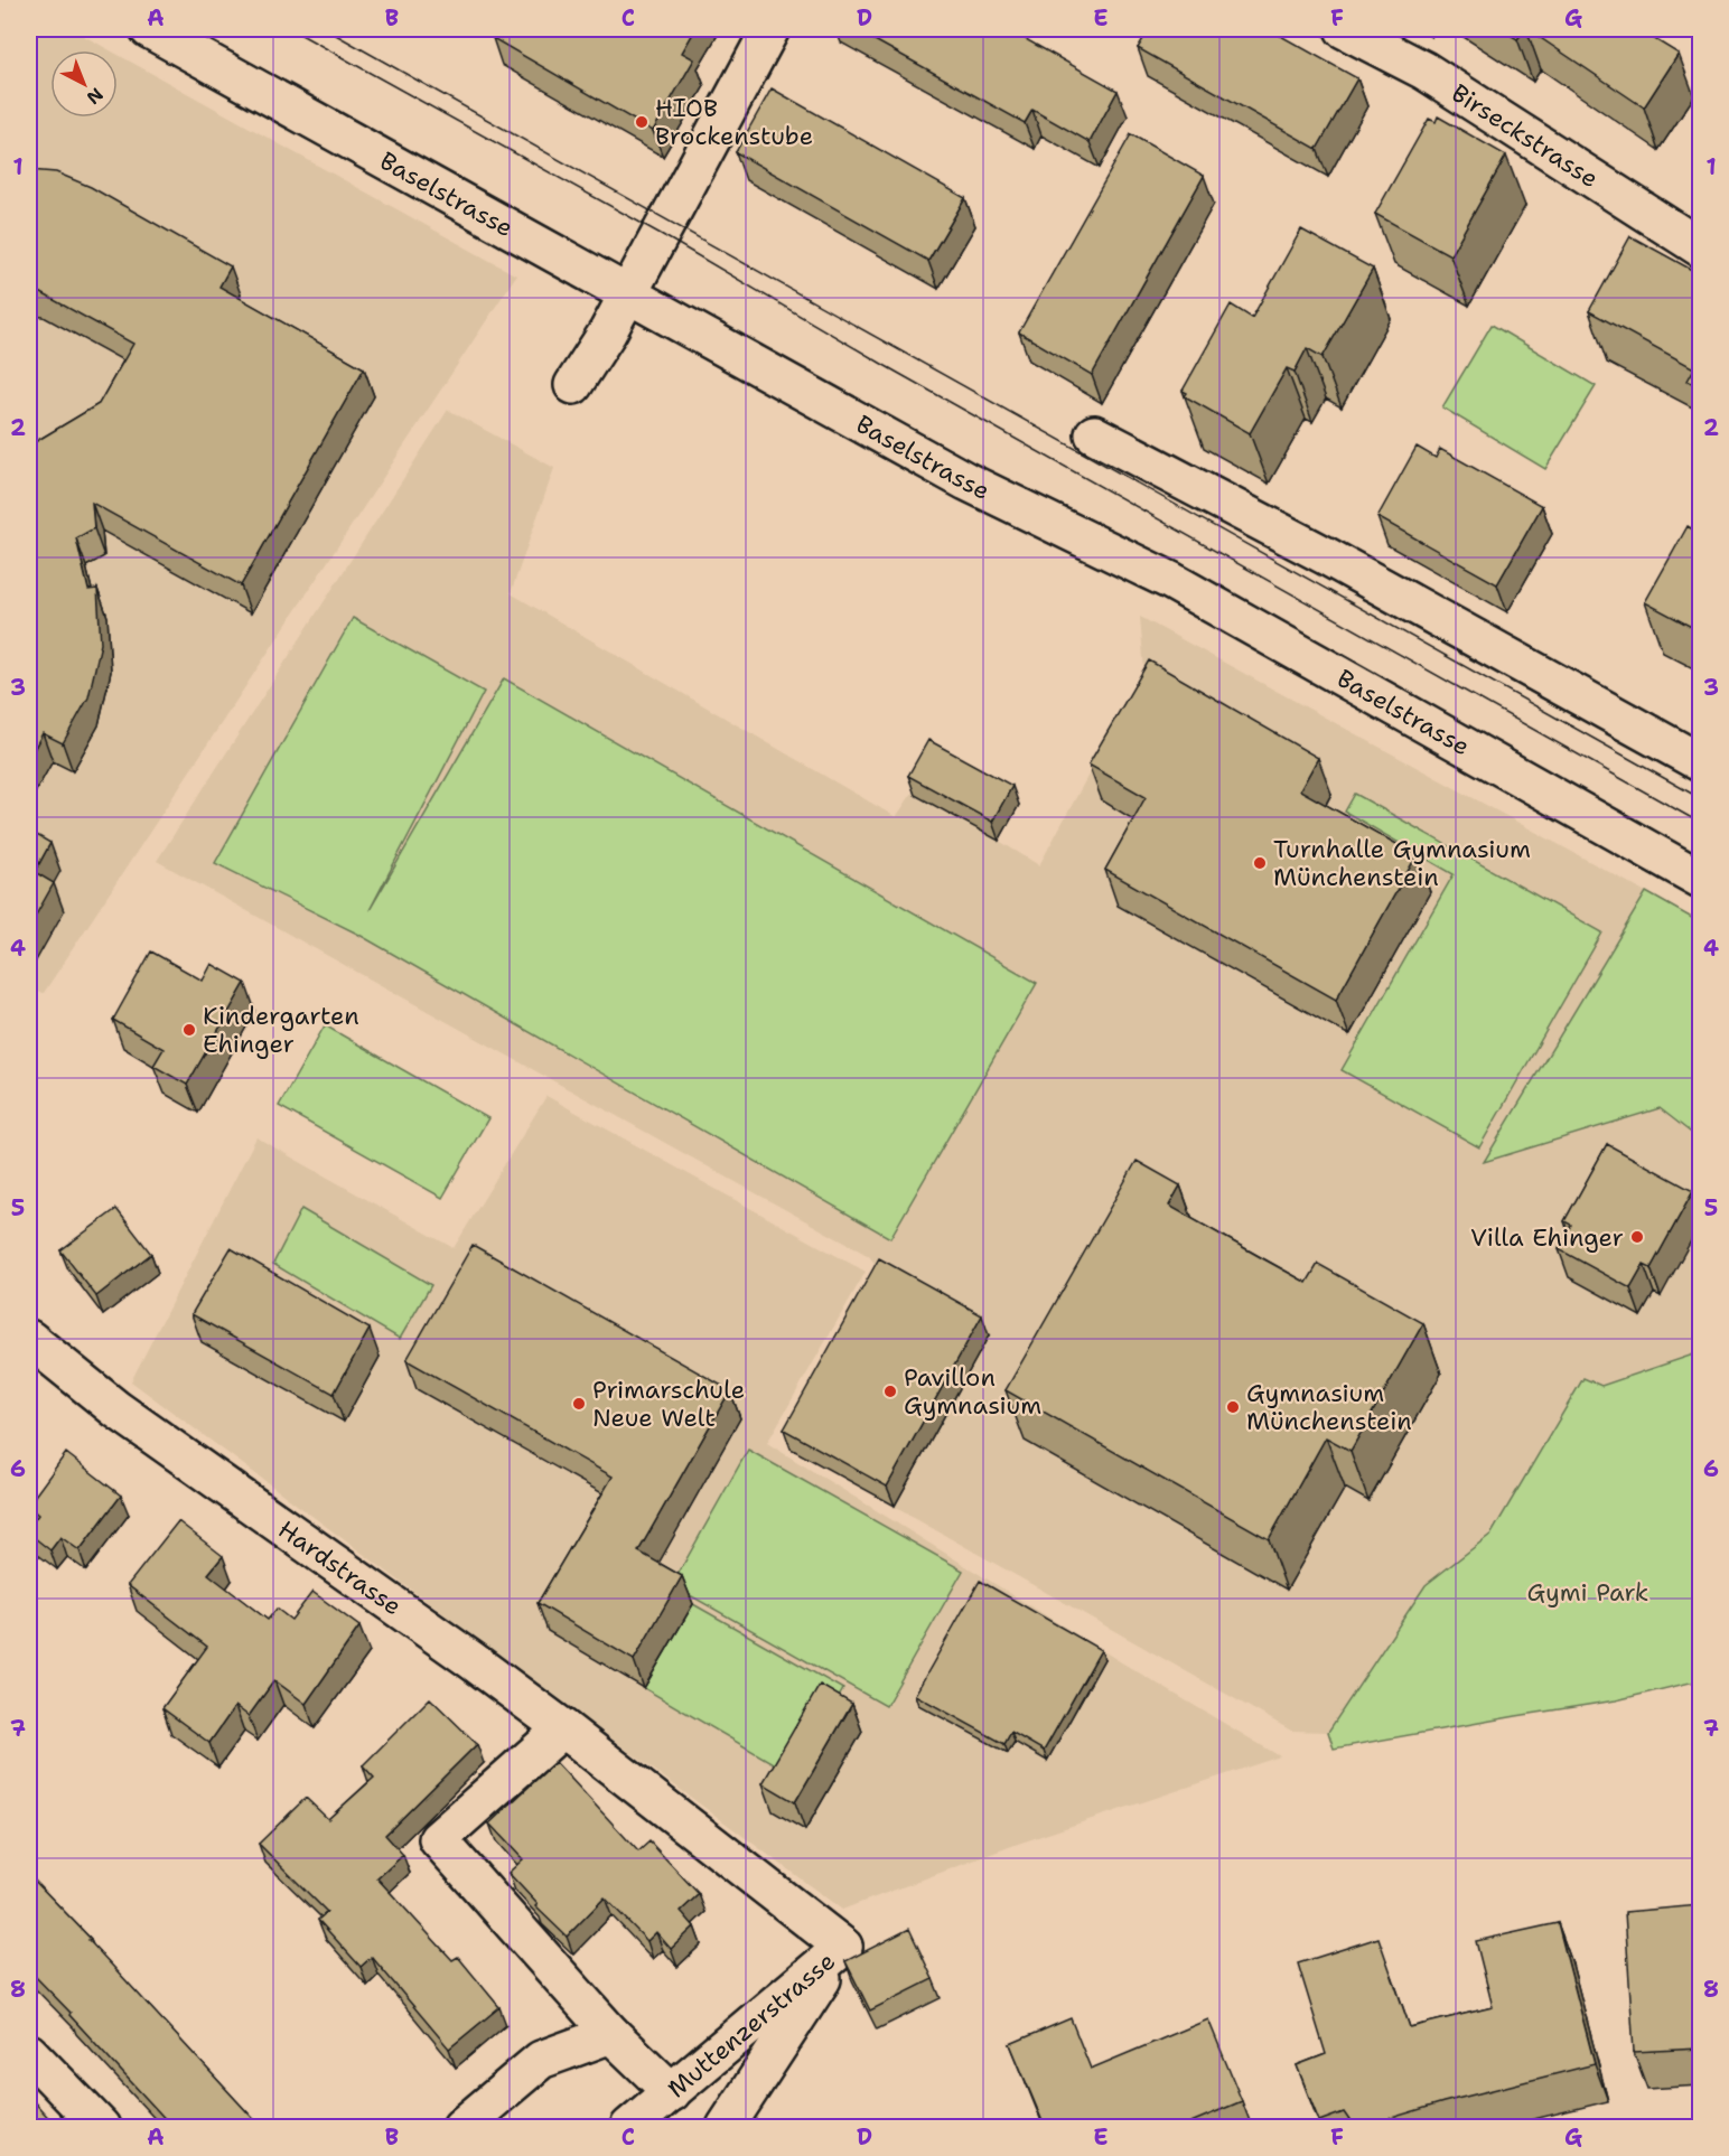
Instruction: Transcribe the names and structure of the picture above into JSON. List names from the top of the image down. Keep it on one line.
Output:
{"streets":{"street":["Birseckstrasse","Baselstrasse","Hardstrasse","Muttenzerstrasse"]},"crossings":[["Hardstrasse","Muttenzerstrasse"]],"parks":["Gymi Park"],"places":["HIOB Brockenstube","Turnhalle Gymnasium Münchenstein","Kindergarten Ehinger","Villa Ehinger","Pavillon Gymnasium","Primarschule Neue Welt","Gymnasium Münchenstein"],"north":"bottom right","grid":{"columns":["A","B","C","D","E","F","G"],"rows":["1","2","3","4","5","6","7","8"]}}
